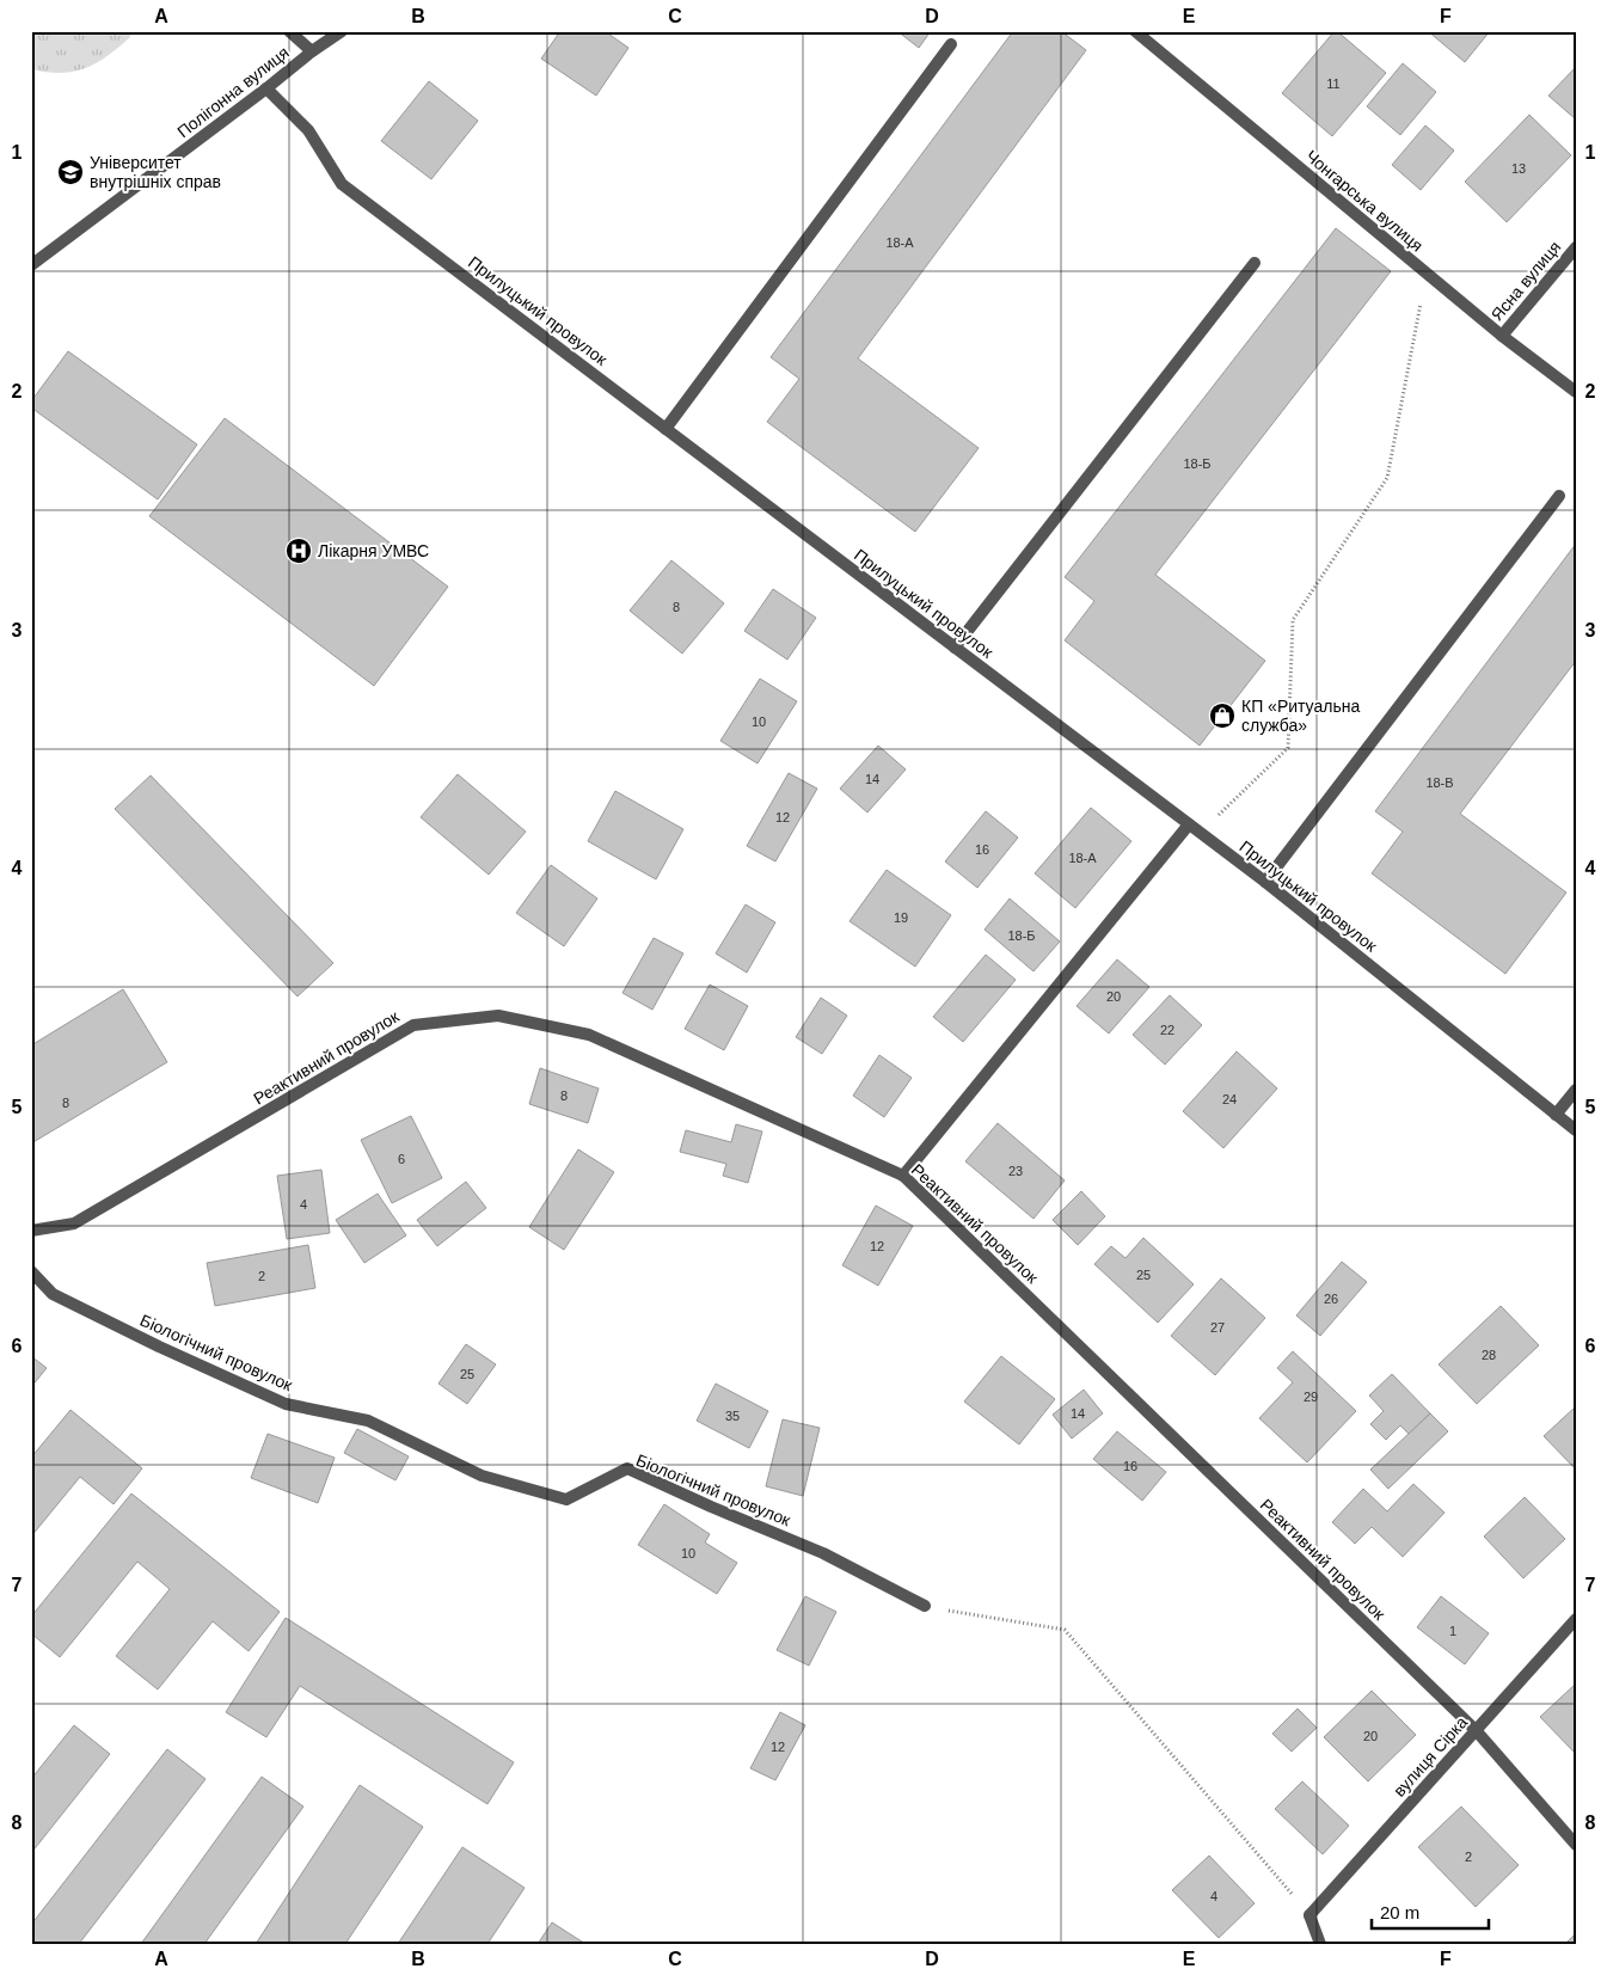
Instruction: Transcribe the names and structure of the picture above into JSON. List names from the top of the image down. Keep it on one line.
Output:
{"streets":{"street":["Полігонна вулиця","Чонгарська вулиця","Ясна вулиця","Прилуцький провулок","Реактивний провулок","Біологічний провулок","вулиця Сірка"]},"crossings":[["Полігонна вулиця","Прилуцький провулок"],["Чонгарська вулиця","Ясна вулиця"],["Реактивний провулок","вулиця Сірка"]],"places":{"school or university":["Університет внутрішніх справ"],"hospital":["Лікарня УМВС"],"shop":["КП «Ритуальна служба»"]},"house_numbers":["11","13","18-А","18-Б","8","10","14","18-В","12","16","18-А","19","18-Б","20","22","8","24","8","6","23","4","12","25","2","26","27","28","25","29","14","35","16","10","1","20","12","2","4"],"scale_bar":"20 m","grid":{"columns":["A","B","C","D","E","F"],"rows":["1","2","3","4","5","6","7","8"]}}
